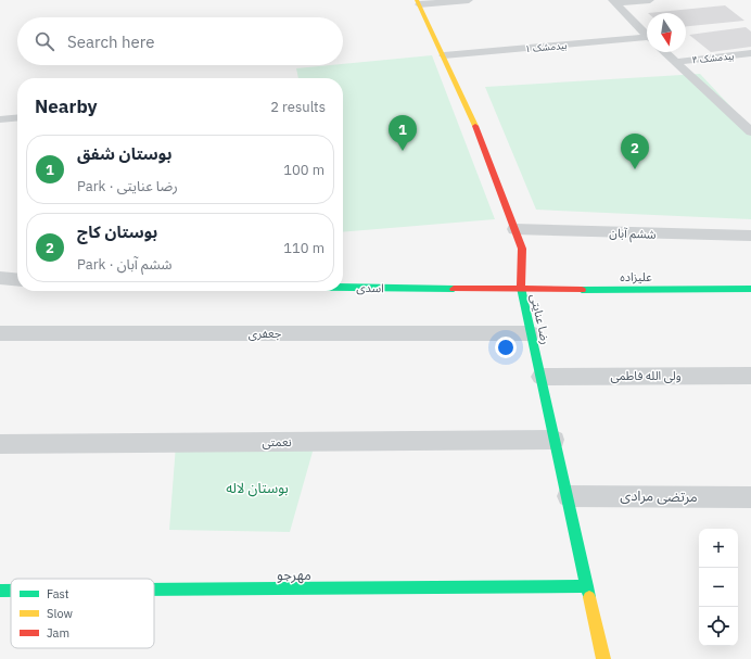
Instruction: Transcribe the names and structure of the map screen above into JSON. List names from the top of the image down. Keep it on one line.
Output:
{"streets":{"street":["بیدمشک ۱","بیدمشک ۴","ششم آبان","علیزاده","اسدی","رضا عنایتی","جعفری","ولی الله فاطمی","نعمتی","مرتضی مرادی","مهرجو"]},"crossings":[["بیدمشک ۱","رضا عنایتی"],["ششم آبان","رضا عنایتی"],["علیزاده","اسدی"],["علیزاده","رضا عنایتی"],["اسدی","رضا عنایتی"],["رضا عنایتی","جعفری"],["رضا عنایتی","ولی الله فاطمی"],["رضا عنایتی","نعمتی"],["رضا عنایتی","مرتضی مرادی"],["رضا عنایتی","مهرجو"]],"parks":["بوستان لاله"],"legend":["Fast","Slow","Jam"],"north":"bottom","page":{"search":"Search here","heading":["Nearby","2 results"],"pins":["1","2"],"list":[{"mark":"1","name":"بوستان شفق","note":"Park · رضا عنایتی","value":"100 m"},{"mark":"2","name":"بوستان کاج","note":"Park · ششم آبان","value":"110 m"}],"map_buttons":["+","−"]}}
